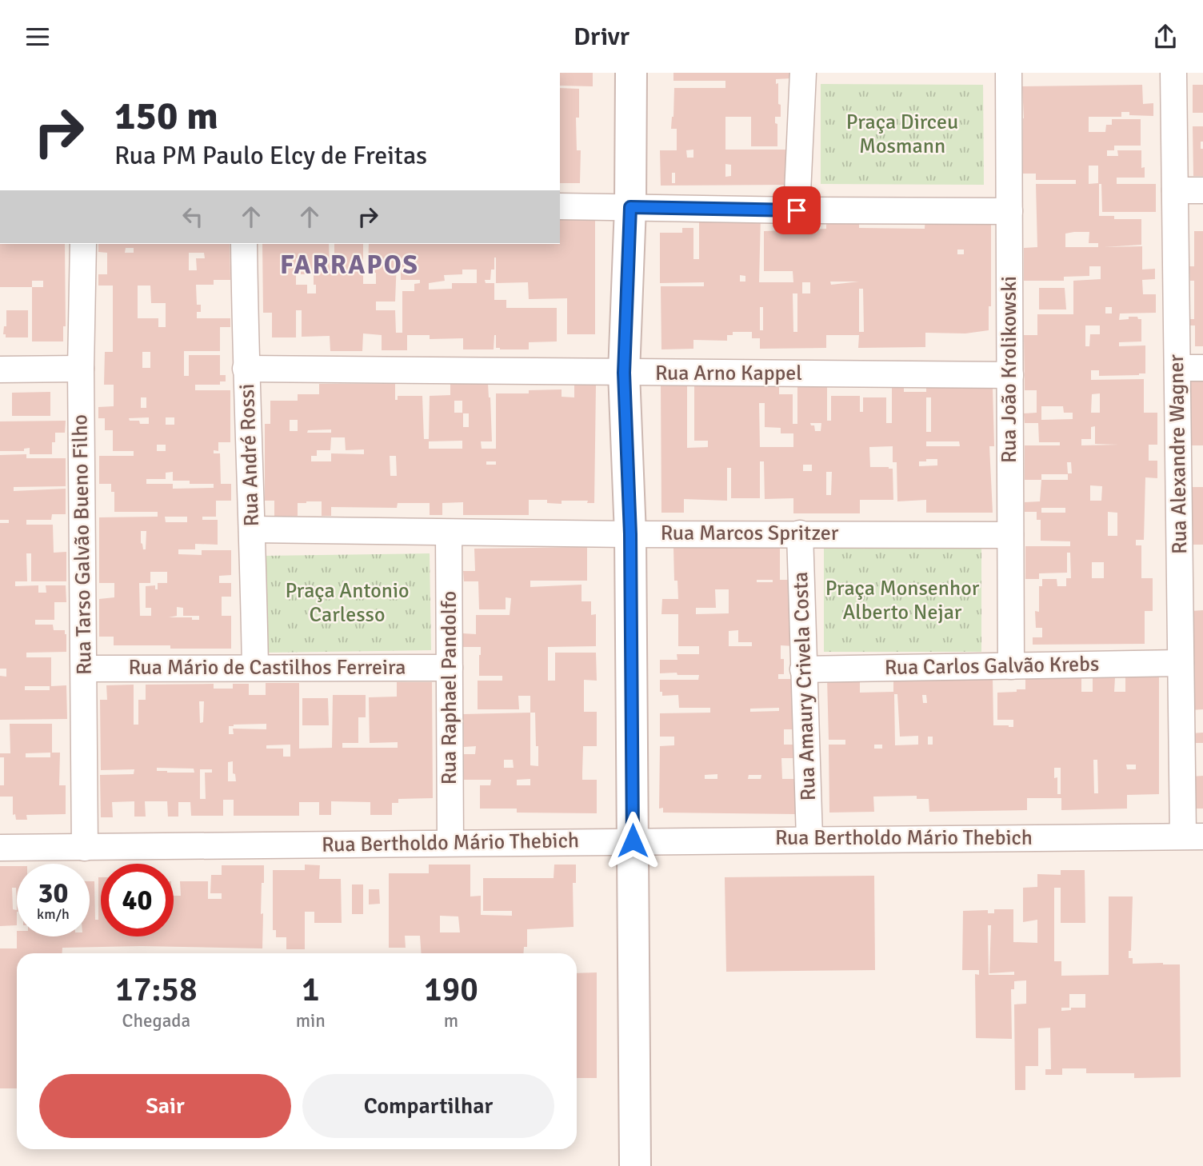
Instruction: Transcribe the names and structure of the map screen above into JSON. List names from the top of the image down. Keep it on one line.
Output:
{"streets":{"street":["Rua João Krolikowski","Rua Arno Kappel","Rua Alexandre Wagner","Rua André Rossi","Rua Marcos Spritzer","Rua Tarso Galvão Bueno Filho","Rua Carlos Galvão Krebs","Rua Mário de Castilhos Ferreira","Rua Amaury Crivela Costa","Rua Raphael Pandolfo","Rua Bertholdo Mário Thebich"]},"crossings":[["Rua João Krolikowski","Rua Arno Kappel"],["Rua João Krolikowski","Rua Marcos Spritzer"],["Rua João Krolikowski","Rua Carlos Galvão Krebs"],["Rua Arno Kappel","Rua André Rossi"],["Rua Alexandre Wagner","Rua Carlos Galvão Krebs"],["Rua Alexandre Wagner","Rua Bertholdo Mário Thebich"],["Rua André Rossi","Rua Marcos Spritzer"],["Rua André Rossi","Rua Mário de Castilhos Ferreira"],["Rua Marcos Spritzer","Rua Amaury Crivela Costa"],["Rua Marcos Spritzer","Rua Raphael Pandolfo"],["Rua Tarso Galvão Bueno Filho","Rua Mário de Castilhos Ferreira"],["Rua Tarso Galvão Bueno Filho","Rua Bertholdo Mário Thebich"],["Rua Carlos Galvão Krebs","Rua Amaury Crivela Costa"],["Rua Mário de Castilhos Ferreira","Rua Raphael Pandolfo"],["Rua Amaury Crivela Costa","Rua Bertholdo Mário Thebich"],["Rua Raphael Pandolfo","Rua Bertholdo Mário Thebich"]],"districts":["FARRAPOS"],"parks":["Praça Dirceu Mosmann","Praça Monsenhor Alberto Nejar","Praça Antonio Carlesso"],"page":{"header":"Drivr","turn":["150 m","Rua PM Paulo Elcy de Freitas"],"speed":"30 km/h","limit":"40","eta":["17:58","Chegada","1","min","190","m"],"buttons":["Sair","Compartilhar"]}}
